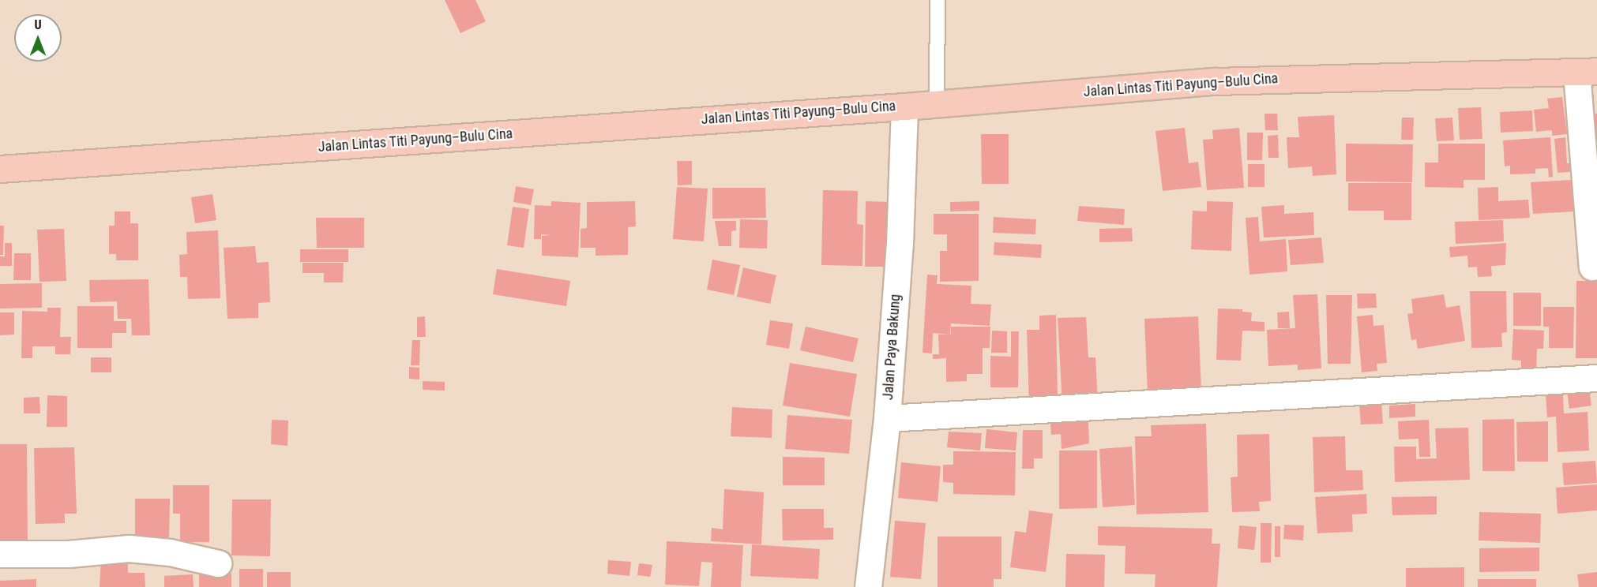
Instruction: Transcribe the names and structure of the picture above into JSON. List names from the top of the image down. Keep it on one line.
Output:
{"streets":{"main road":["Jalan Lintas Titi Payung–Bulu Cina"],"street":["Jalan Paya Bakung"]},"crossings":[["Jalan Lintas Titi Payung–Bulu Cina","Jalan Paya Bakung"]],"north":"top"}
